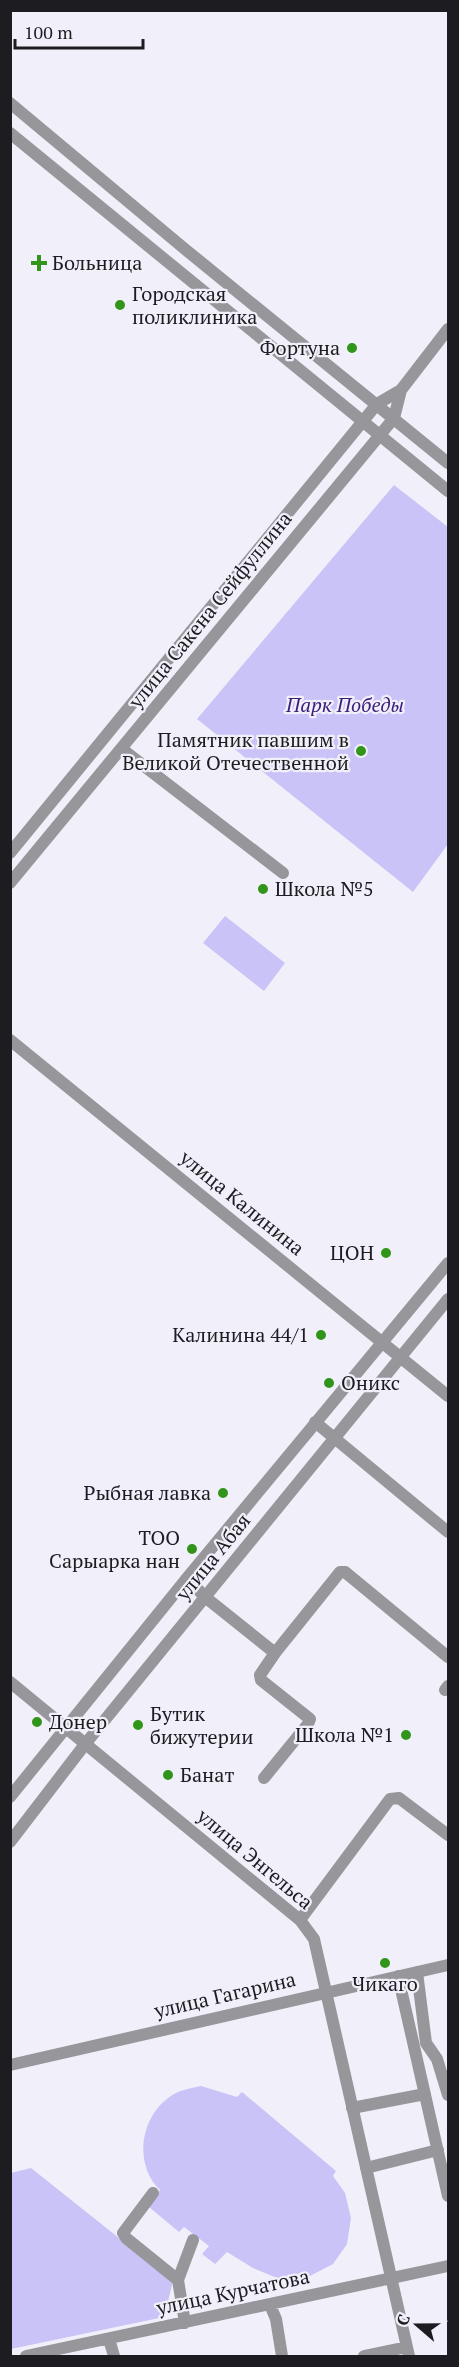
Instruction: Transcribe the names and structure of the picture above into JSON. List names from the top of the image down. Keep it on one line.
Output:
{"streets":{"street":["улица Сакена Сейфуллина","улица Калинина","улица Абая","улица Энгельса","улица Гагарина","улица Курчатова"]},"crossings":[["улица Калинина","улица Абая"],["улица Абая","улица Энгельса"],["улица Энгельса","улица Гагарина"],["улица Энгельса","улица Курчатова"]],"parks":["Парк Победы"],"places":{"health":["Больница"],"other":["Городская поликлиника","Фортуна","Памятник павшим в Великой Отечественной","Школа №5","ЦОН","Калинина 44/1","Оникс","Рыбная лавка","ТОО Сарыарка нан","Донер","Бутик бижутерии","Школа №1","Банат","Чикаго"]},"scale_bar":"100 m","north":"left"}
